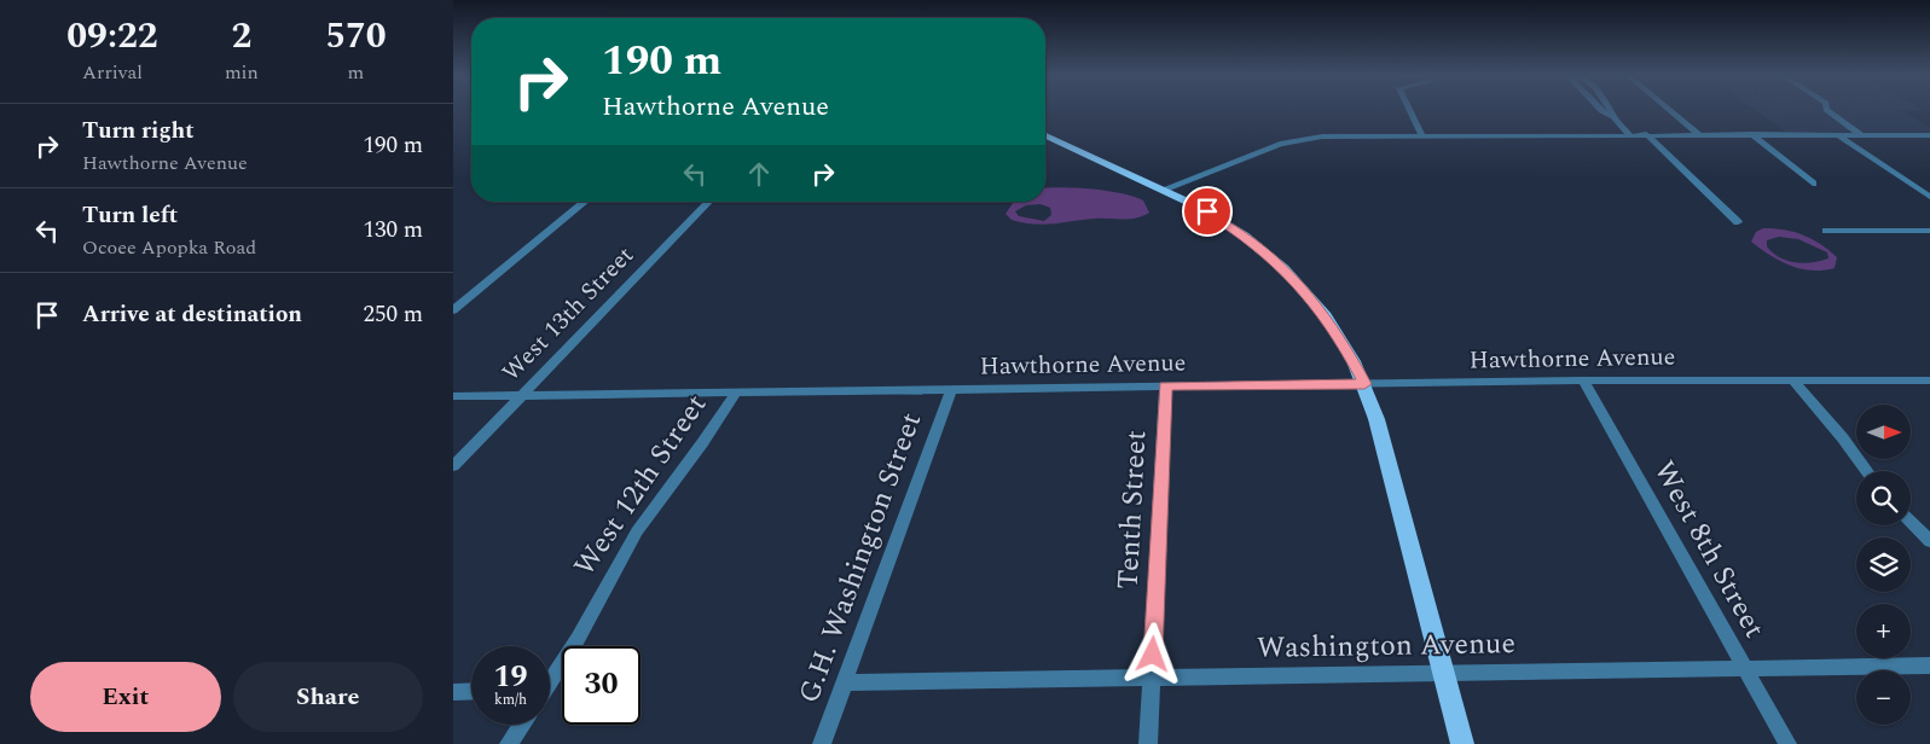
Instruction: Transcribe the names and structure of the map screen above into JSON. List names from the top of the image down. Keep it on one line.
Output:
{"streets":{"street":["West 13th Street","Hawthorne Avenue","West 12th Street","Tenth Street","West 8th Street","G.H. Washington Street","Washington Avenue"]},"crossings":[["West 13th Street","Hawthorne Avenue"],["Hawthorne Avenue","West 12th Street"],["Hawthorne Avenue","Tenth Street"],["Hawthorne Avenue","West 8th Street"],["Hawthorne Avenue","G.H. Washington Street"],["Tenth Street","Washington Avenue"],["West 8th Street","Washington Avenue"],["G.H. Washington Street","Washington Avenue"]],"north":"right","page":{"eta":["09:22","Arrival","2","min","570","m"],"turn":["190 m","Hawthorne Avenue"],"list":[{"name":"Turn right","note":"Hawthorne Avenue","value":"190 m"},{"name":"Turn left","note":"Ocoee Apopka Road","value":"130 m"},{"name":"Arrive at destination","value":"250 m"}],"map_buttons":["+","−"],"speed":"19 km/h","limit":"30","buttons":["Exit","Share"]}}
